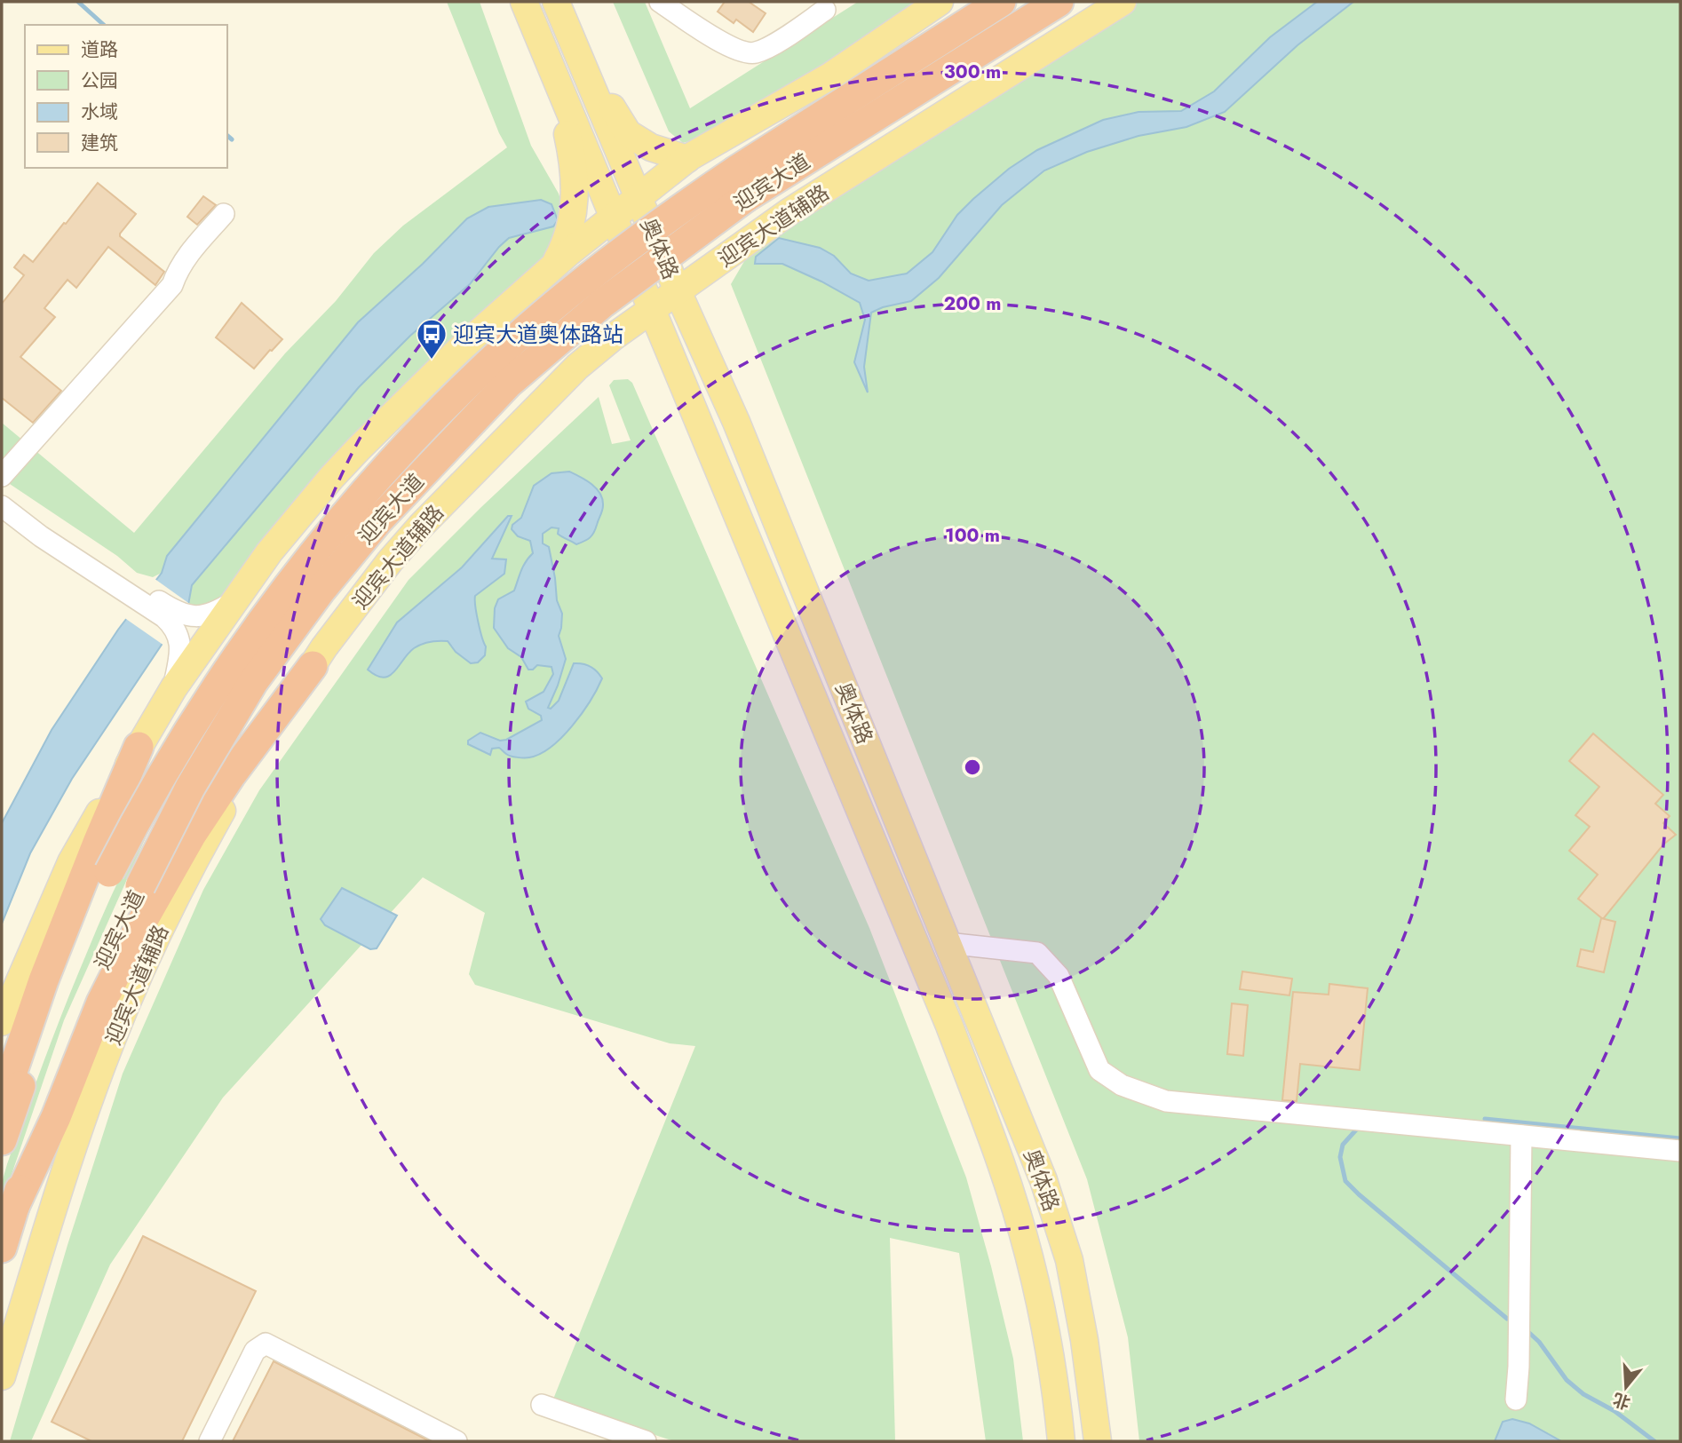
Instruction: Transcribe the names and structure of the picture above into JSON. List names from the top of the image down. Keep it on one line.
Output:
{"streets":{"highway":["迎宾大道"],"main road":["迎宾大道辅路","奥体路"]},"crossings":[["迎宾大道辅路","奥体路"]],"places":{"bus stop":["迎宾大道奥体路站"]},"legend":["道路","公园","水域","建筑"],"north":"bottom","rings":["300 m","200 m","100 m"]}
